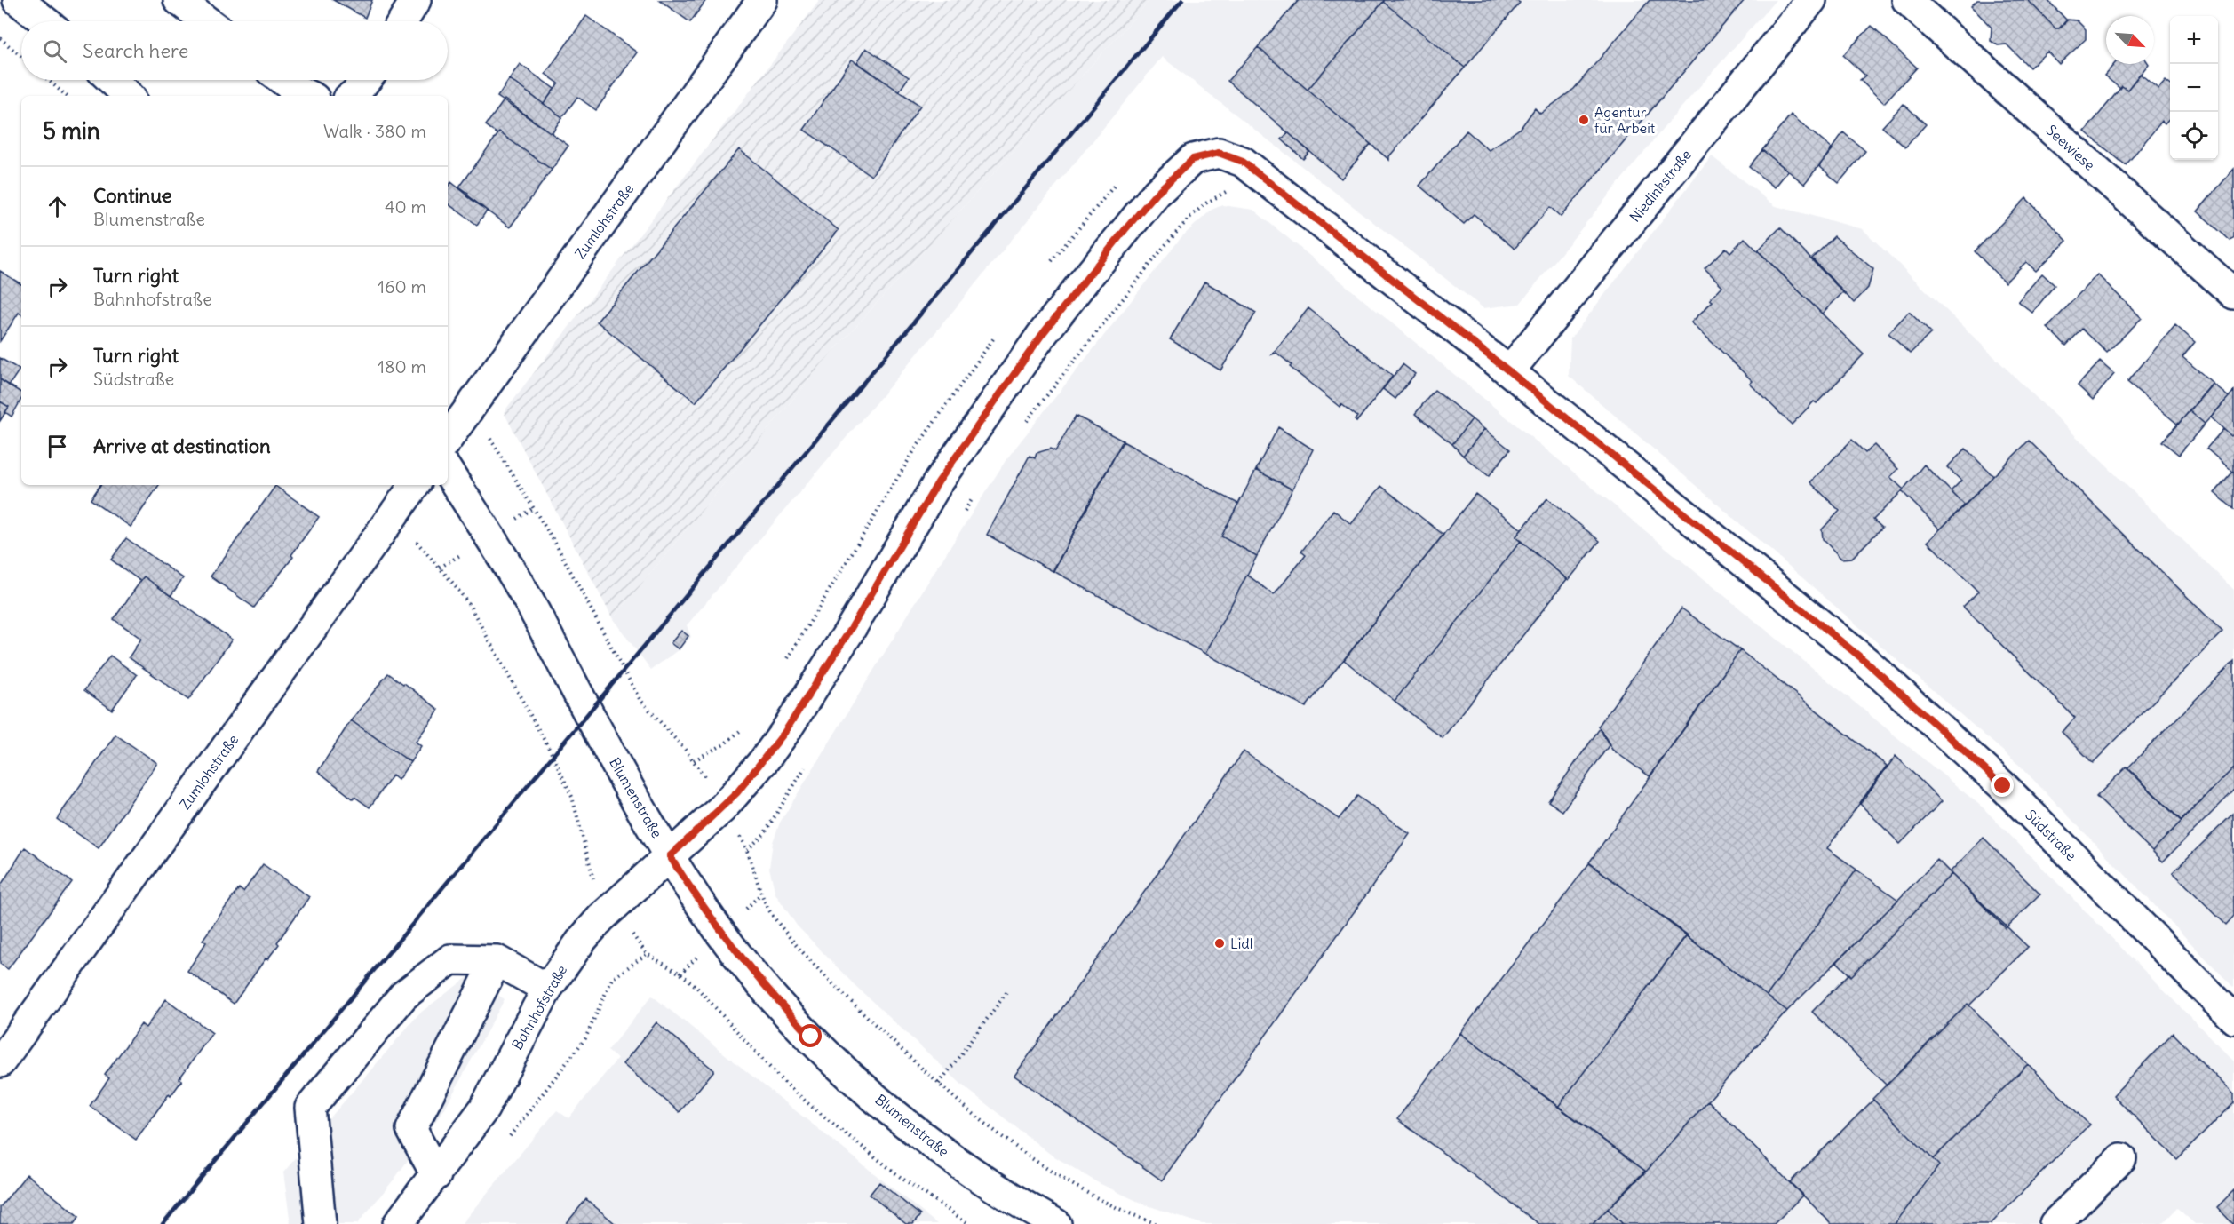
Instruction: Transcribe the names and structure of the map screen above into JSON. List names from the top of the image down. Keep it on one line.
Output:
{"streets":{"street":["Seewiese","Niedinkstraße","Zumlohstraße","Blumenstraße","Südstraße","Bahnhofstraße"]},"crossings":[["Niedinkstraße","Südstraße"],["Blumenstraße","Bahnhofstraße"],["Südstraße","Bahnhofstraße"]],"places":["Agentur für Arbeit","Lidl"],"north":"bottom right","page":{"map_buttons":["+","−"],"search":"Search here","heading":["5 min","Walk · 380 m"],"list":[["Continue","Blumenstraße","40 m"],["Turn right","Bahnhofstraße","160 m"],["Turn right","Südstraße","180 m"],"Arrive at destination"]}}
